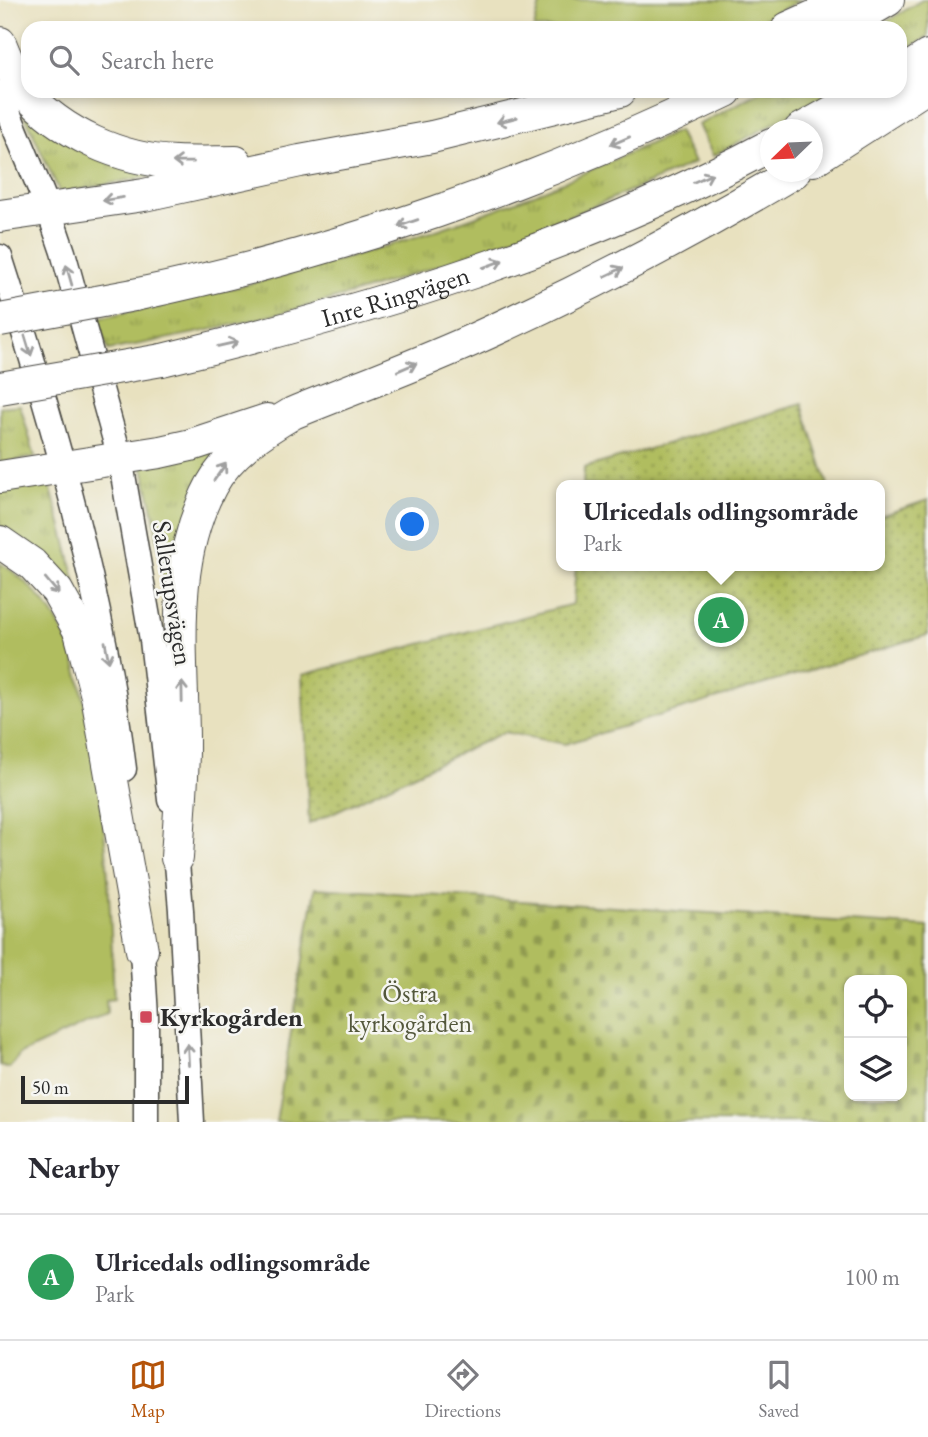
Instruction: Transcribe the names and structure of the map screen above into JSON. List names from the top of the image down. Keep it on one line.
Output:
{"streets":{"highway":["Inre Ringvägen"],"main road":["Sallerupsvägen"]},"parks":["Östra kyrkogården"],"places":{"transit":["Kyrkogården"]},"scale_bar":"50 m","north":"bottom left","page":{"search":"Search here","popup":["Ulricedals odlingsområde","Park"],"pins":"A","scale":"50 m","heading":"Nearby","list":[{"mark":"A","name":"Ulricedals odlingsområde","note":"Park","value":"100 m"}],"nav":["Map","Directions","Saved"]}}
